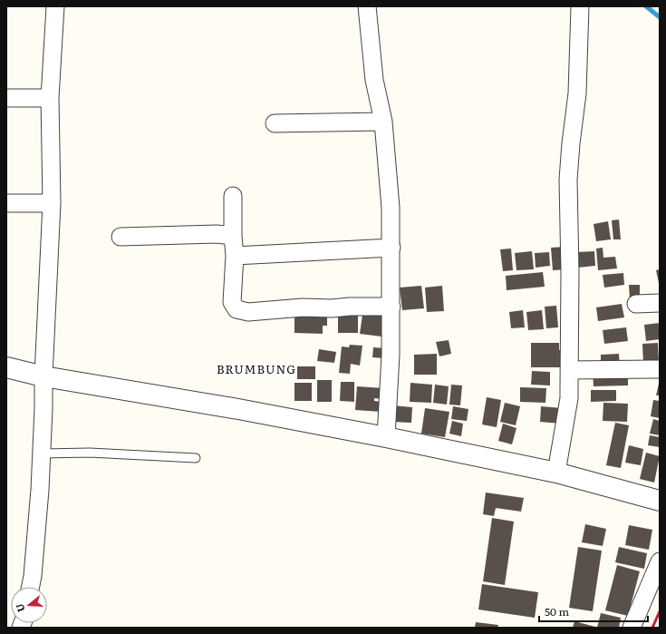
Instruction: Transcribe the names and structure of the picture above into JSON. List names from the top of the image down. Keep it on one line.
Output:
{"districts":["BRUMBUNG"],"scale_bar":"50 m","north":"left"}
